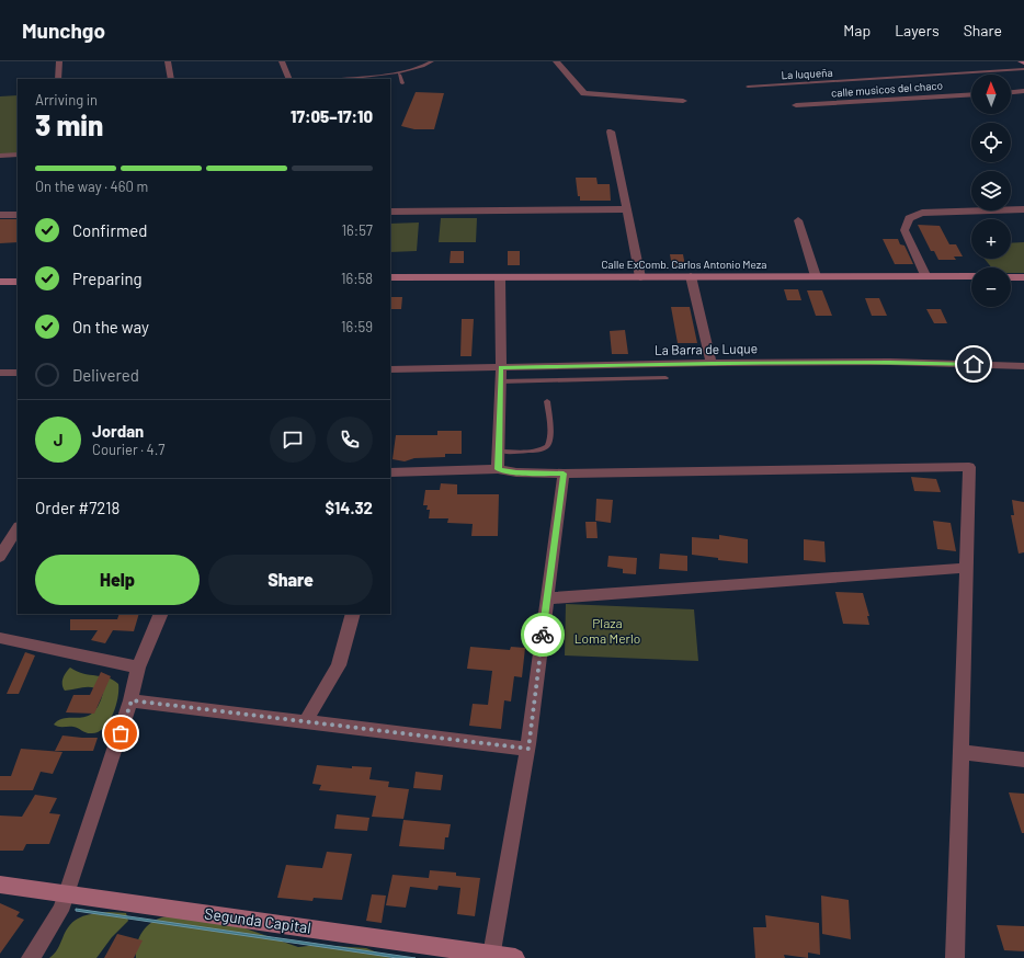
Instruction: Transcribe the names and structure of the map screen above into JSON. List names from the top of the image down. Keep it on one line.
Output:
{"streets":{"street":["calle musicos del chaco","Calle ExComb. Carlos Antonio Meza","La Barra de Luque","Segunda Capital"],"lane":["La luqueña"]},"parks":["Plaza Loma Merlo"],"north":"top","page":{"header":"Munchgo","nav":["Map","Layers","Share"],"map_buttons":["+","−"],"heading":["3 min","Arriving in","17:05–17:10"],"panel":["Jordan","Courier · 4.7","Order #7218","$14.32"],"bar":"On the way · 460 m","list":[["Confirmed","16:57"],["Preparing","16:58"],["On the way","16:59"],"Delivered"],"round":"J","buttons":["Help","Share"]}}
